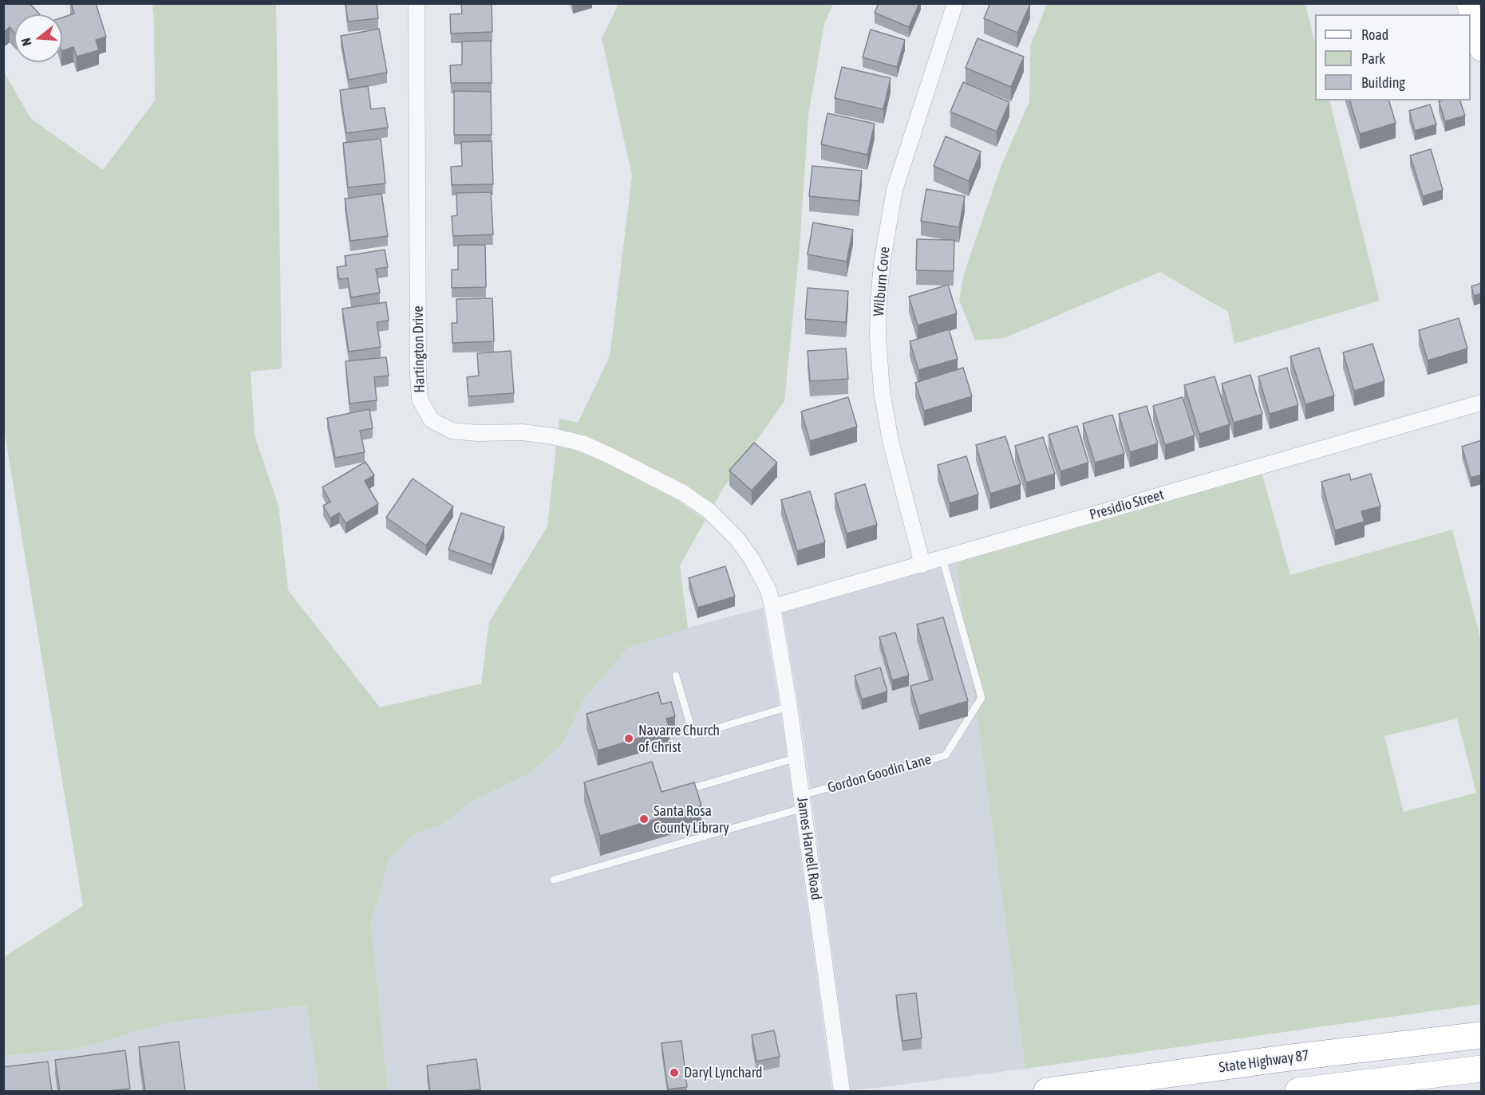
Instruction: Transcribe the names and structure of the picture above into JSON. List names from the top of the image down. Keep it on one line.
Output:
{"streets":{"highway":["State Highway 87"],"street":["Wilburn Cove","Hartington Drive","Presidio Street","James Harvell Road"],"lane":["Gordon Goodin Lane"]},"crossings":[["Wilburn Cove","Presidio Street"],["Hartington Drive","Presidio Street"],["Hartington Drive","James Harvell Road"],["Presidio Street","Gordon Goodin Lane"],["Presidio Street","James Harvell Road"],["Gordon Goodin Lane","James Harvell Road"]],"places":["Navarre Church of Christ","Santa Rosa County Library","Daryl Lynchard"],"legend":["Road","Park","Building"],"north":"left"}
